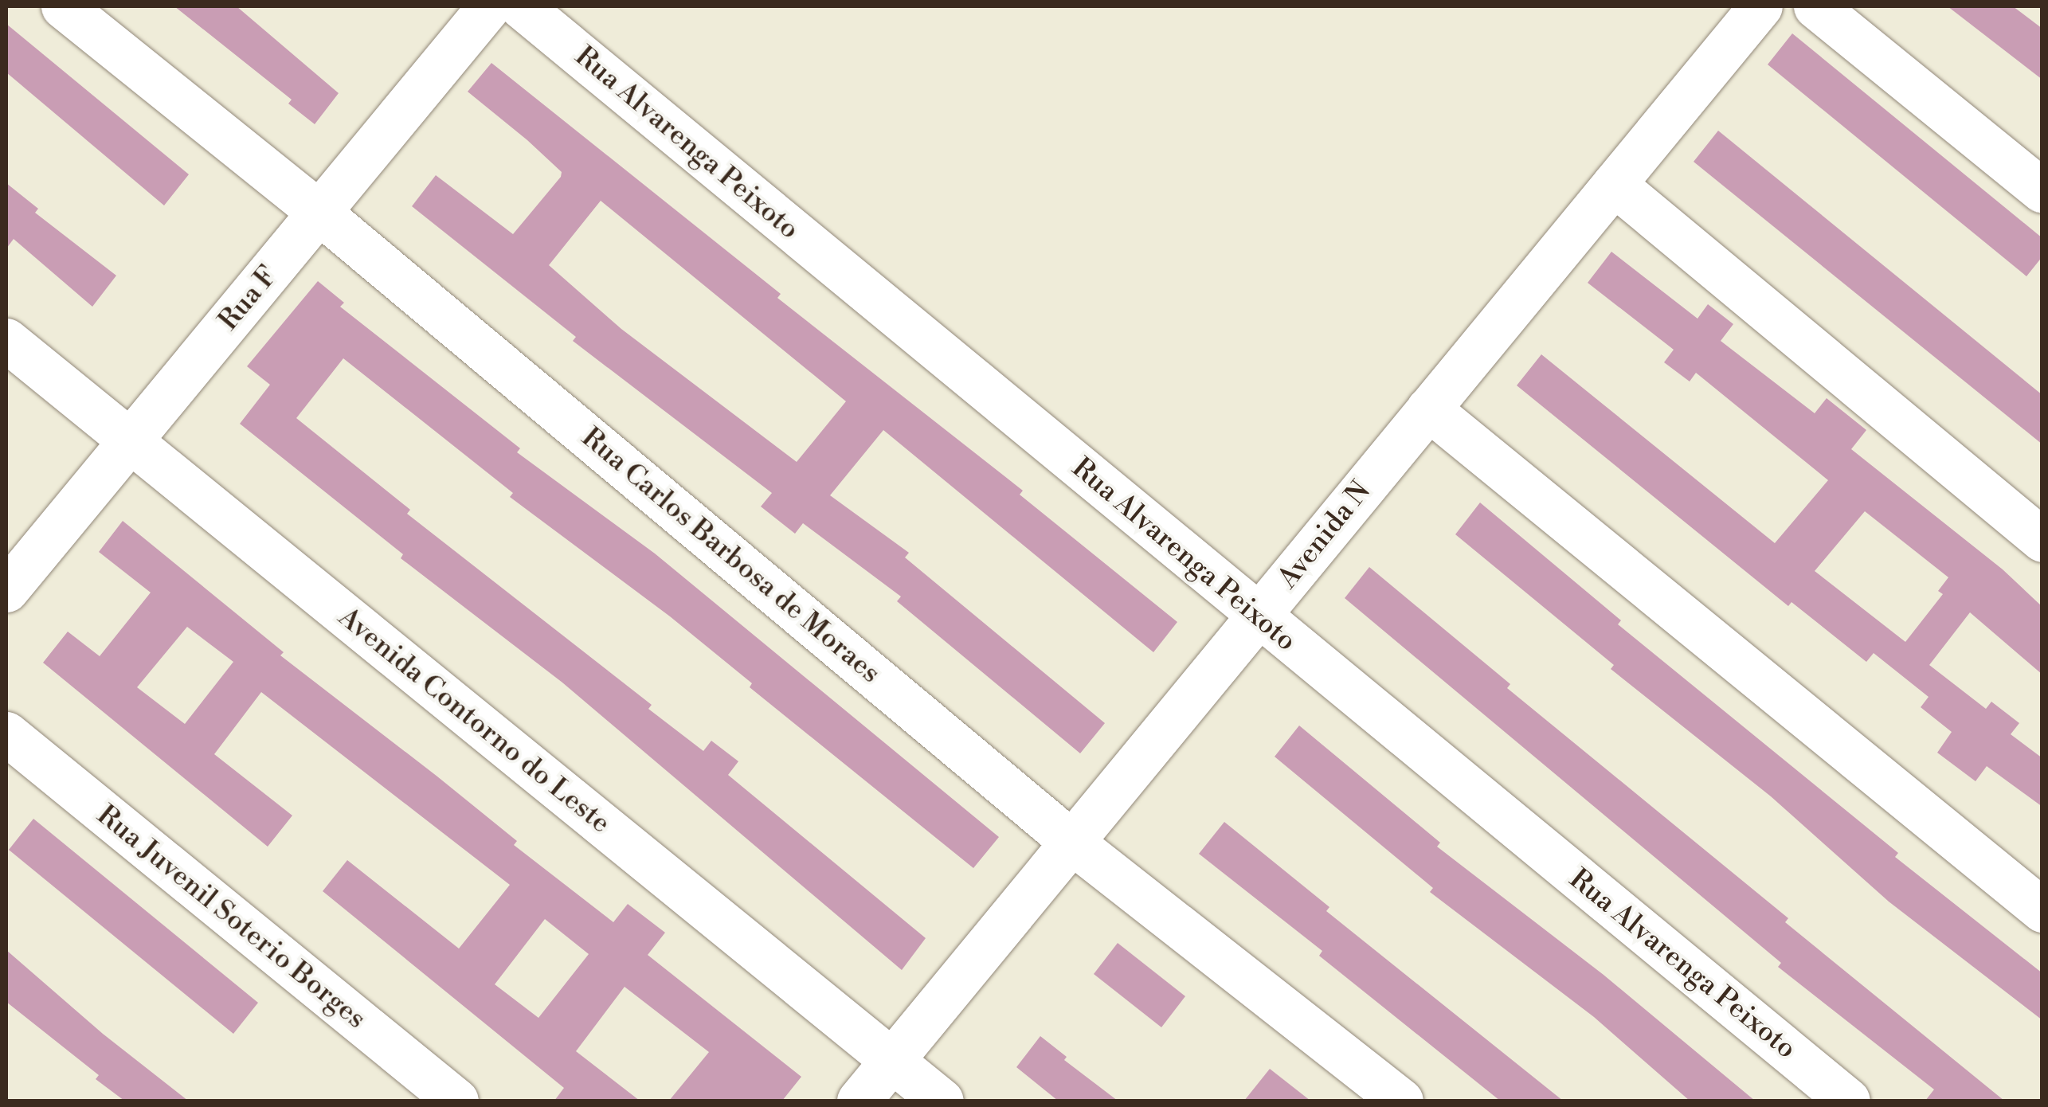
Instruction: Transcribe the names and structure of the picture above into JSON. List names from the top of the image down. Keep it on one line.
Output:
{"streets":{"street":["Rua Alvarenga Peixoto","Rua F","Avenida N","Rua Carlos Barbosa de Moraes","Avenida Contorno do Leste","Rua Juvenil Soterio Borges"]},"crossings":[["Rua Alvarenga Peixoto","Avenida N"],["Rua F","Rua Carlos Barbosa de Moraes"],["Rua F","Avenida Contorno do Leste"],["Avenida N","Rua Carlos Barbosa de Moraes"],["Avenida N","Avenida Contorno do Leste"]]}
